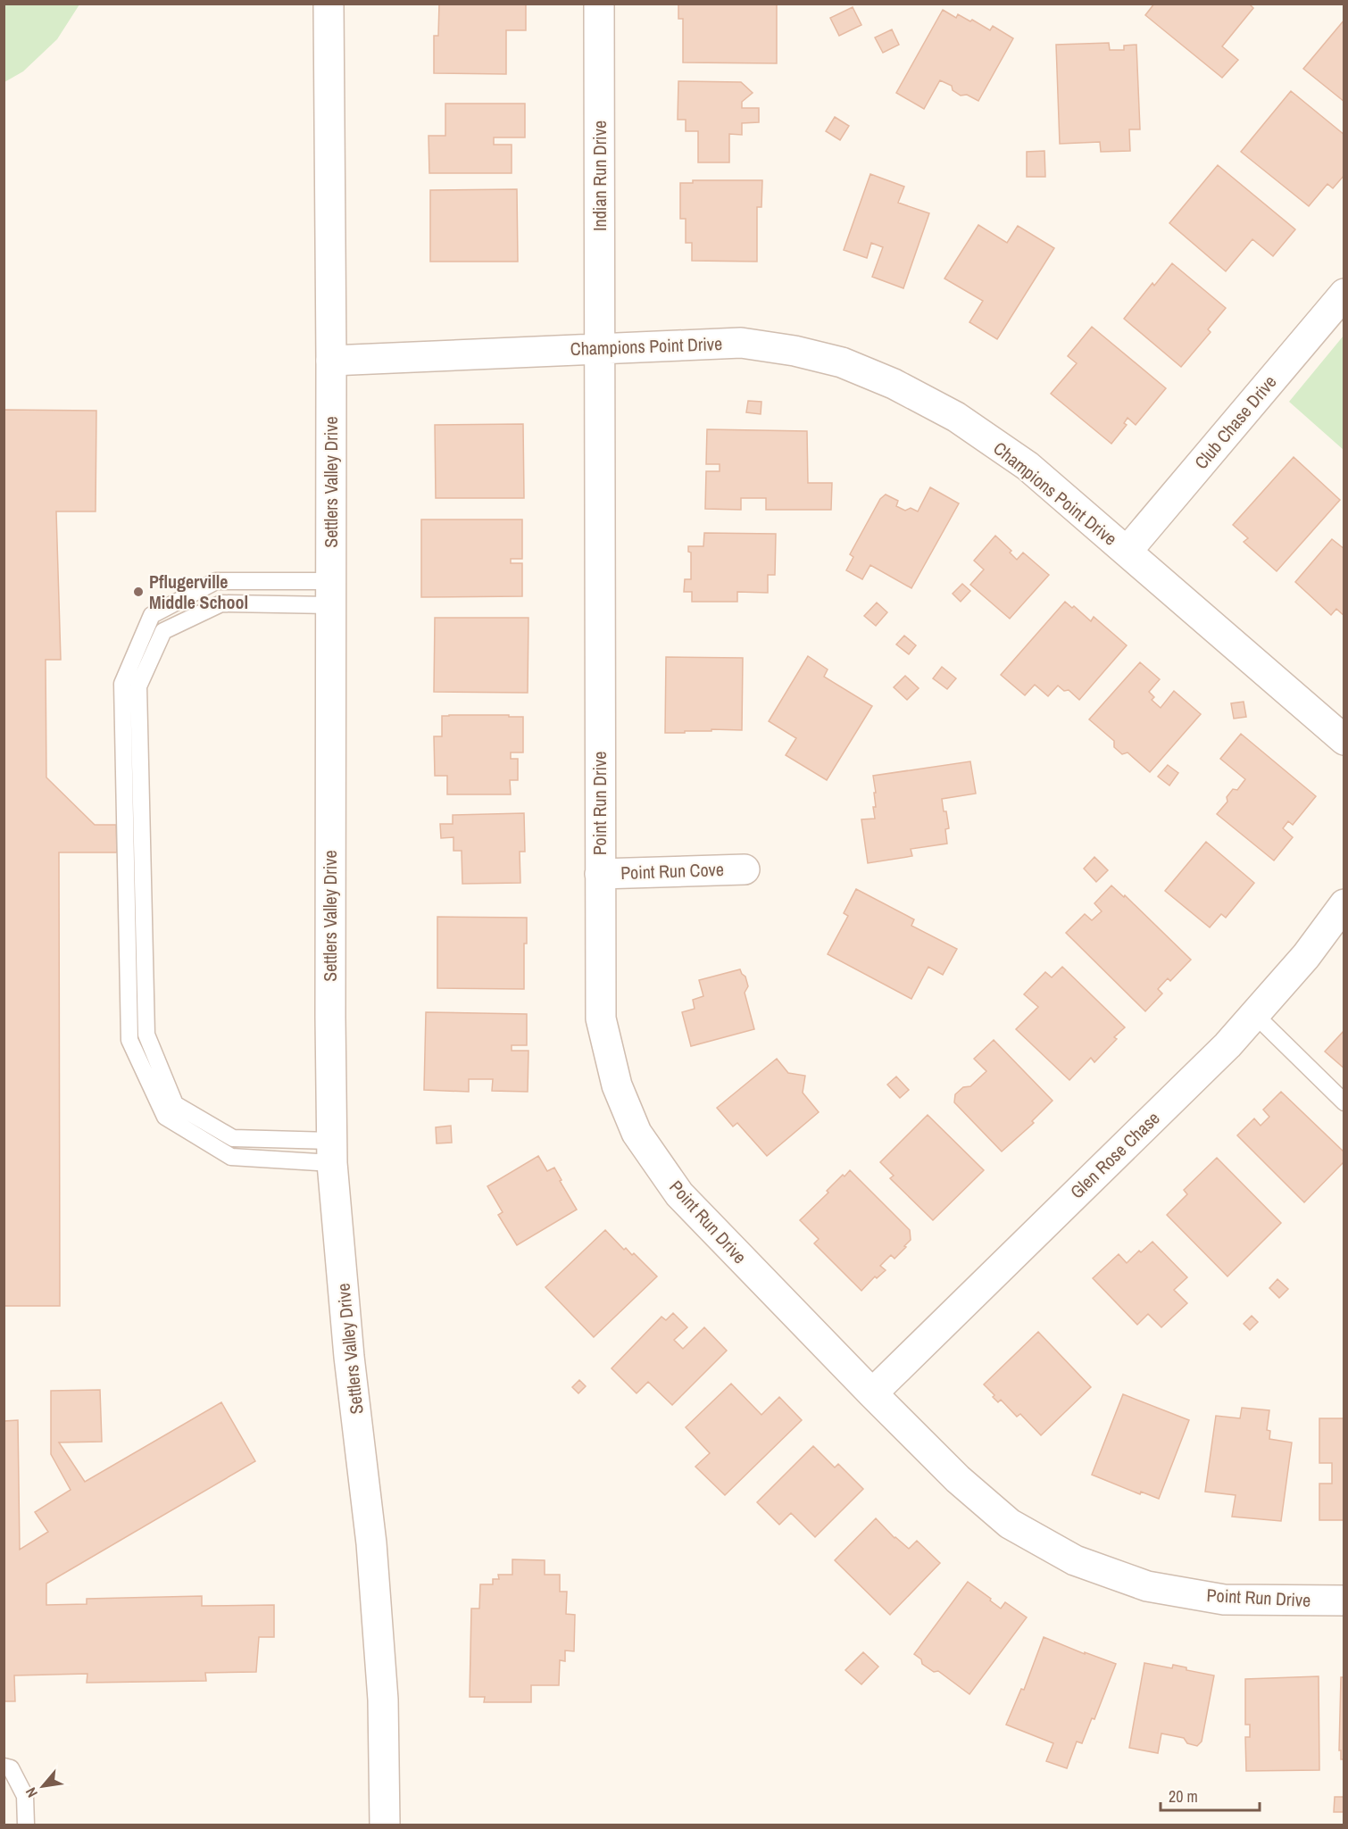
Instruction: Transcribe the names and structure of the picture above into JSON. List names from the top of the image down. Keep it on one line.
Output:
{"streets":{"street":["Indian Run Drive","Champions Point Drive","Club Chase Drive","Settlers Valley Drive","Point Run Drive","Point Run Cove","Glen Rose Chase"]},"crossings":[["Indian Run Drive","Champions Point Drive"],["Indian Run Drive","Point Run Drive"],["Champions Point Drive","Club Chase Drive"],["Champions Point Drive","Settlers Valley Drive"],["Champions Point Drive","Point Run Drive"],["Point Run Drive","Point Run Cove"],["Point Run Drive","Glen Rose Chase"]],"places":["Pflugerville Middle School"],"scale_bar":"20 m","north":"bottom left"}
